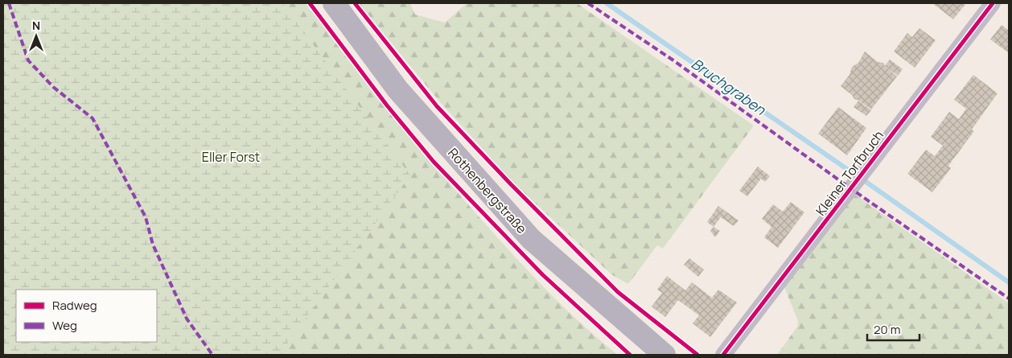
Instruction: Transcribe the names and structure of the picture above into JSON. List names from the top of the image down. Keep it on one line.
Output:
{"streets":{"main road":["Rothenbergstraße"],"street":["Kleiner Torfbruch"]},"water":["Bruchgraben"],"parks":["Eller Forst"],"legend":["Radweg","Weg"],"scale_bar":"20 m","north":"top"}
